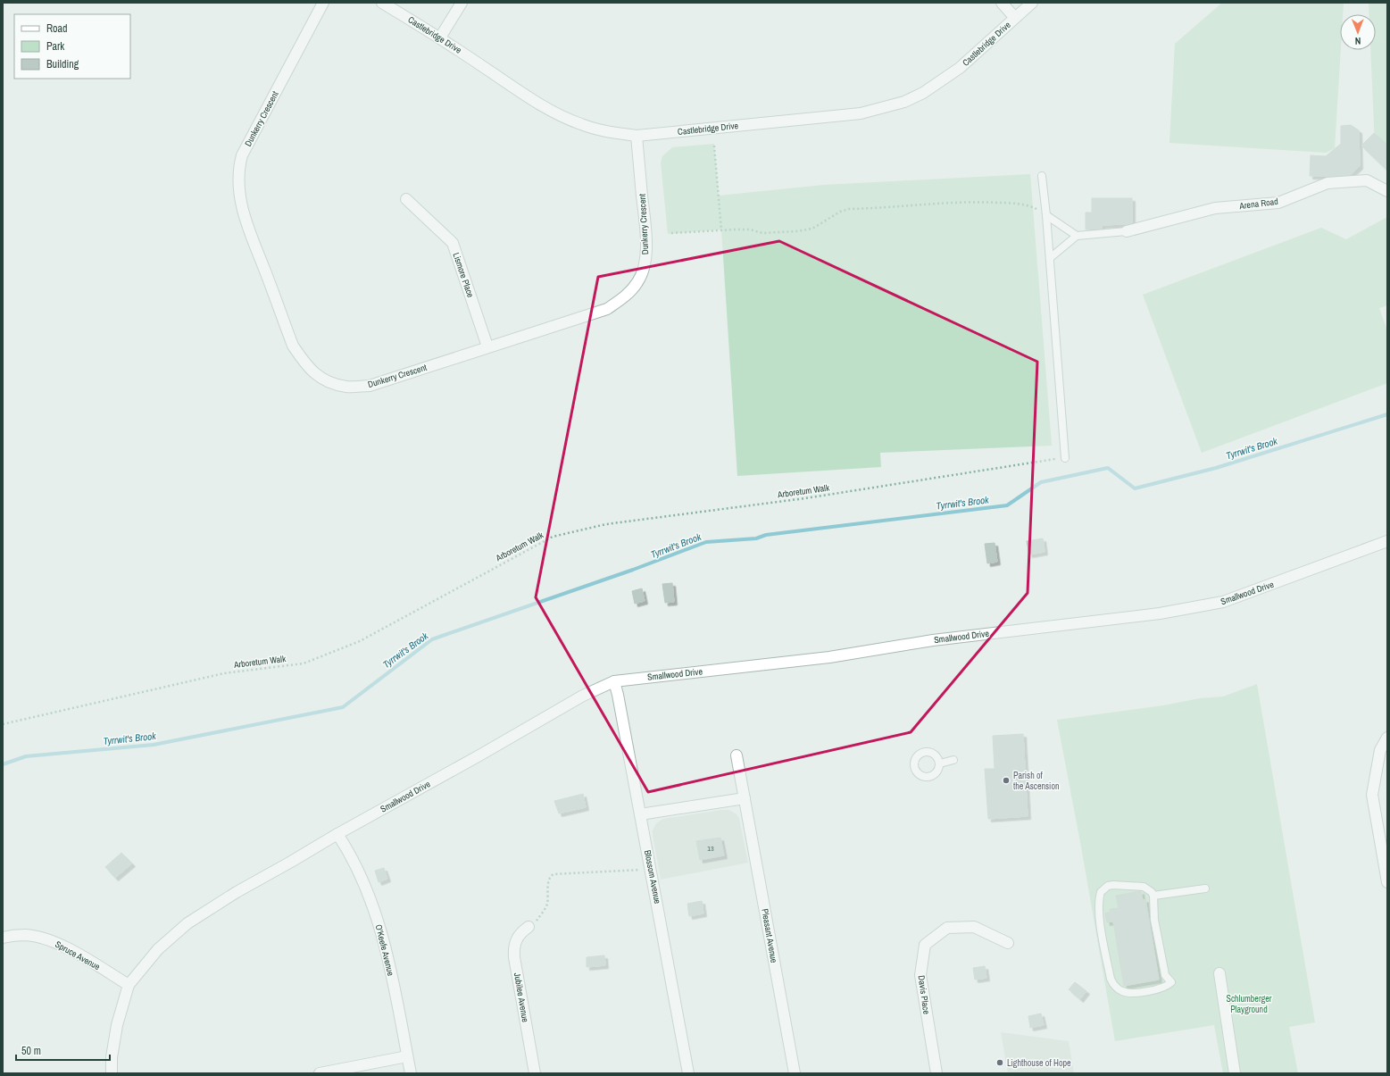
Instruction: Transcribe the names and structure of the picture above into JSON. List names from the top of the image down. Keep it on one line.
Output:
{"streets":{"street":["Castlebridge Drive","Dunkerry Crescent","Arena Road","Lismore Place","Smallwood Drive","Blossom Avenue","Pleasant Avenue","O'Keefe Avenue","Spruce Avenue","Davis Place","Jubilee Avenue"],"path":["Arboretum Walk"]},"crossings":[["Castlebridge Drive","Dunkerry Crescent"],["Dunkerry Crescent","Lismore Place"],["Smallwood Drive","Blossom Avenue"],["Smallwood Drive","O'Keefe Avenue"],["Smallwood Drive","Spruce Avenue"]],"water":["Tyrrwit's Brook"],"parks":["Schlumberger Playground"],"places":["Parish of the Ascension","Lighthouse of Hope"],"house_numbers":["13"],"legend":["Road","Park","Building"],"scale_bar":"50 m","north":"bottom"}
